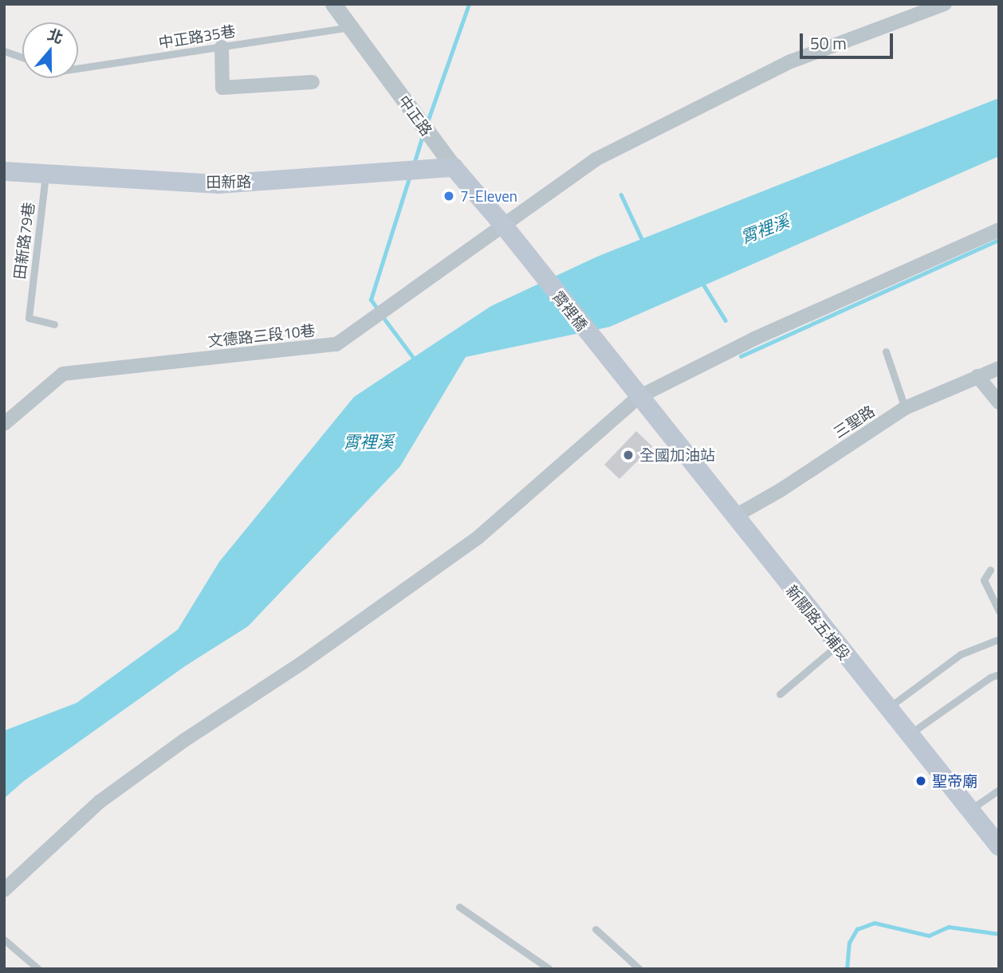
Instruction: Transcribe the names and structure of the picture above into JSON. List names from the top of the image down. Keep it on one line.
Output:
{"streets":{"main road":["中正路","田新路","霄裡橋","新關路五埔段"],"street":["文德路三段10巷","三聖路"],"lane":["中正路35巷","田新路79巷"]},"crossings":[["中正路35巷","中正路"],["中正路","田新路"],["中正路","霄裡橋"],["中正路","文德路三段10巷"],["田新路","田新路79巷"],["霄裡橋","文德路三段10巷"],["霄裡橋","新關路五埔段"],["三聖路","新關路五埔段"]],"water":["霄裡溪"],"places":["7-Eleven","全國加油站","聖帝廟"],"scale_bar":"50 m","north":"top"}
